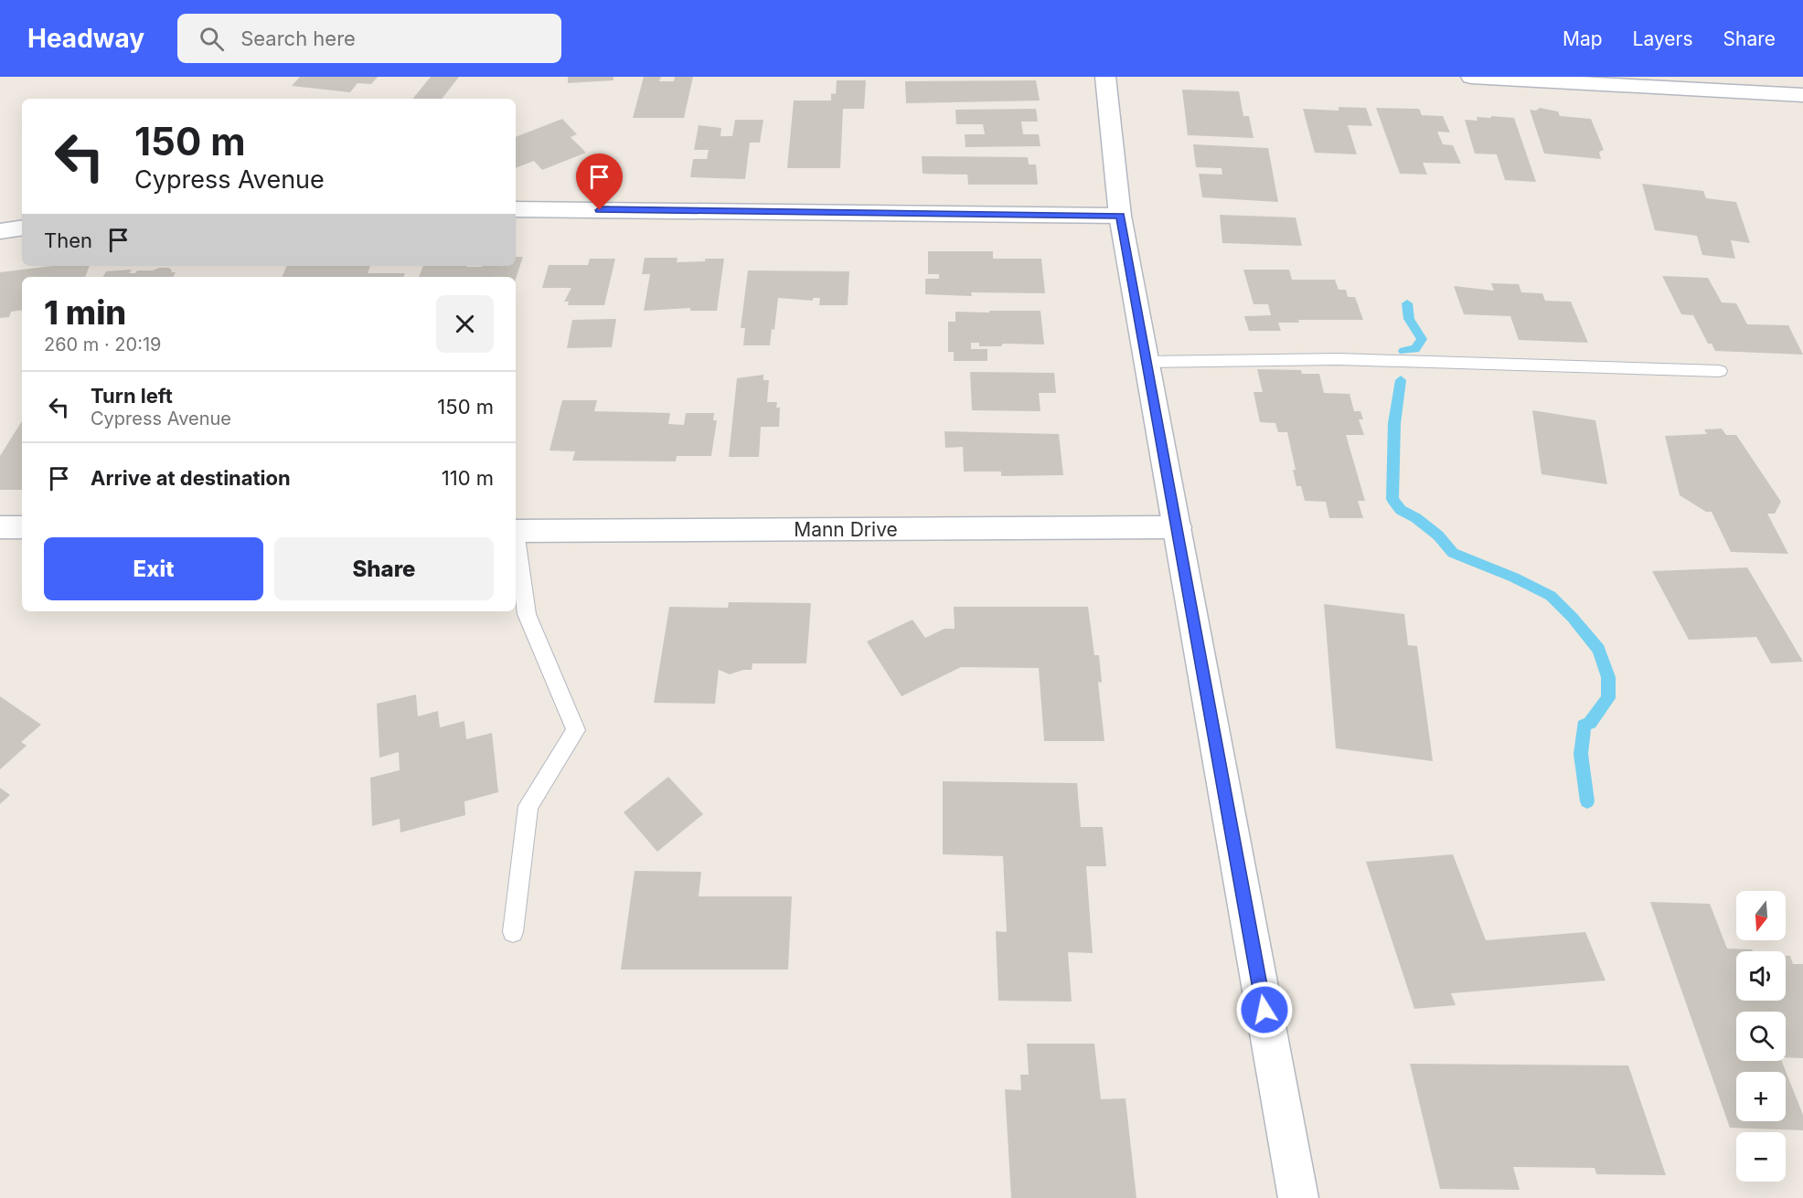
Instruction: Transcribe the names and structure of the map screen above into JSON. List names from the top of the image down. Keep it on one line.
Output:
{"streets":{"street":["Mann Drive"]},"north":"bottom","page":{"header":"Headway","search":"Search here","nav":["Map","Layers","Share"],"turn":["150 m","Cypress Avenue"],"then":"Then","heading":["1 min","260 m · 20:19"],"list":[{"name":"Turn left","note":"Cypress Avenue","value":"150 m"},{"name":"Arrive at destination","value":"110 m"}],"buttons":["Exit","Share"],"map_buttons":["+","−"]}}
